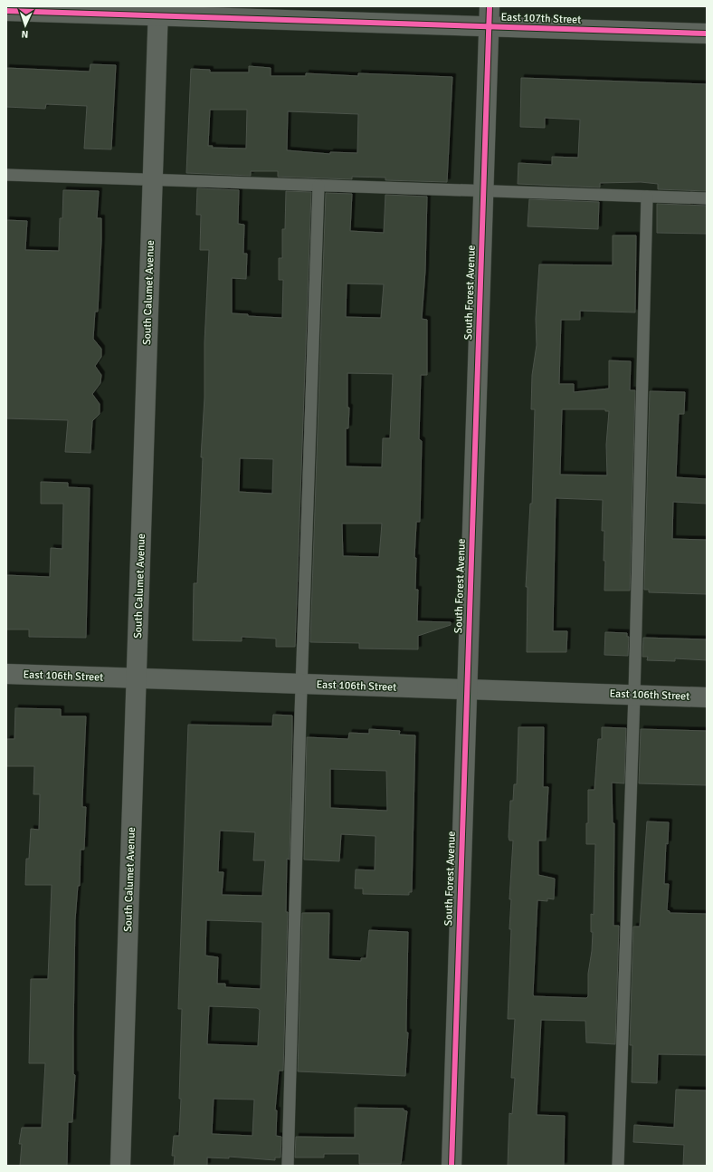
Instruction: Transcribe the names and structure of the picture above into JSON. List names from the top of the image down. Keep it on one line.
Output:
{"streets":{"street":["East 107th Street","South Calumet Avenue","South Forest Avenue","East 106th Street"]},"crossings":[["East 107th Street","South Calumet Avenue"],["East 107th Street","South Forest Avenue"],["South Calumet Avenue","East 106th Street"],["South Forest Avenue","East 106th Street"]],"north":"bottom"}
